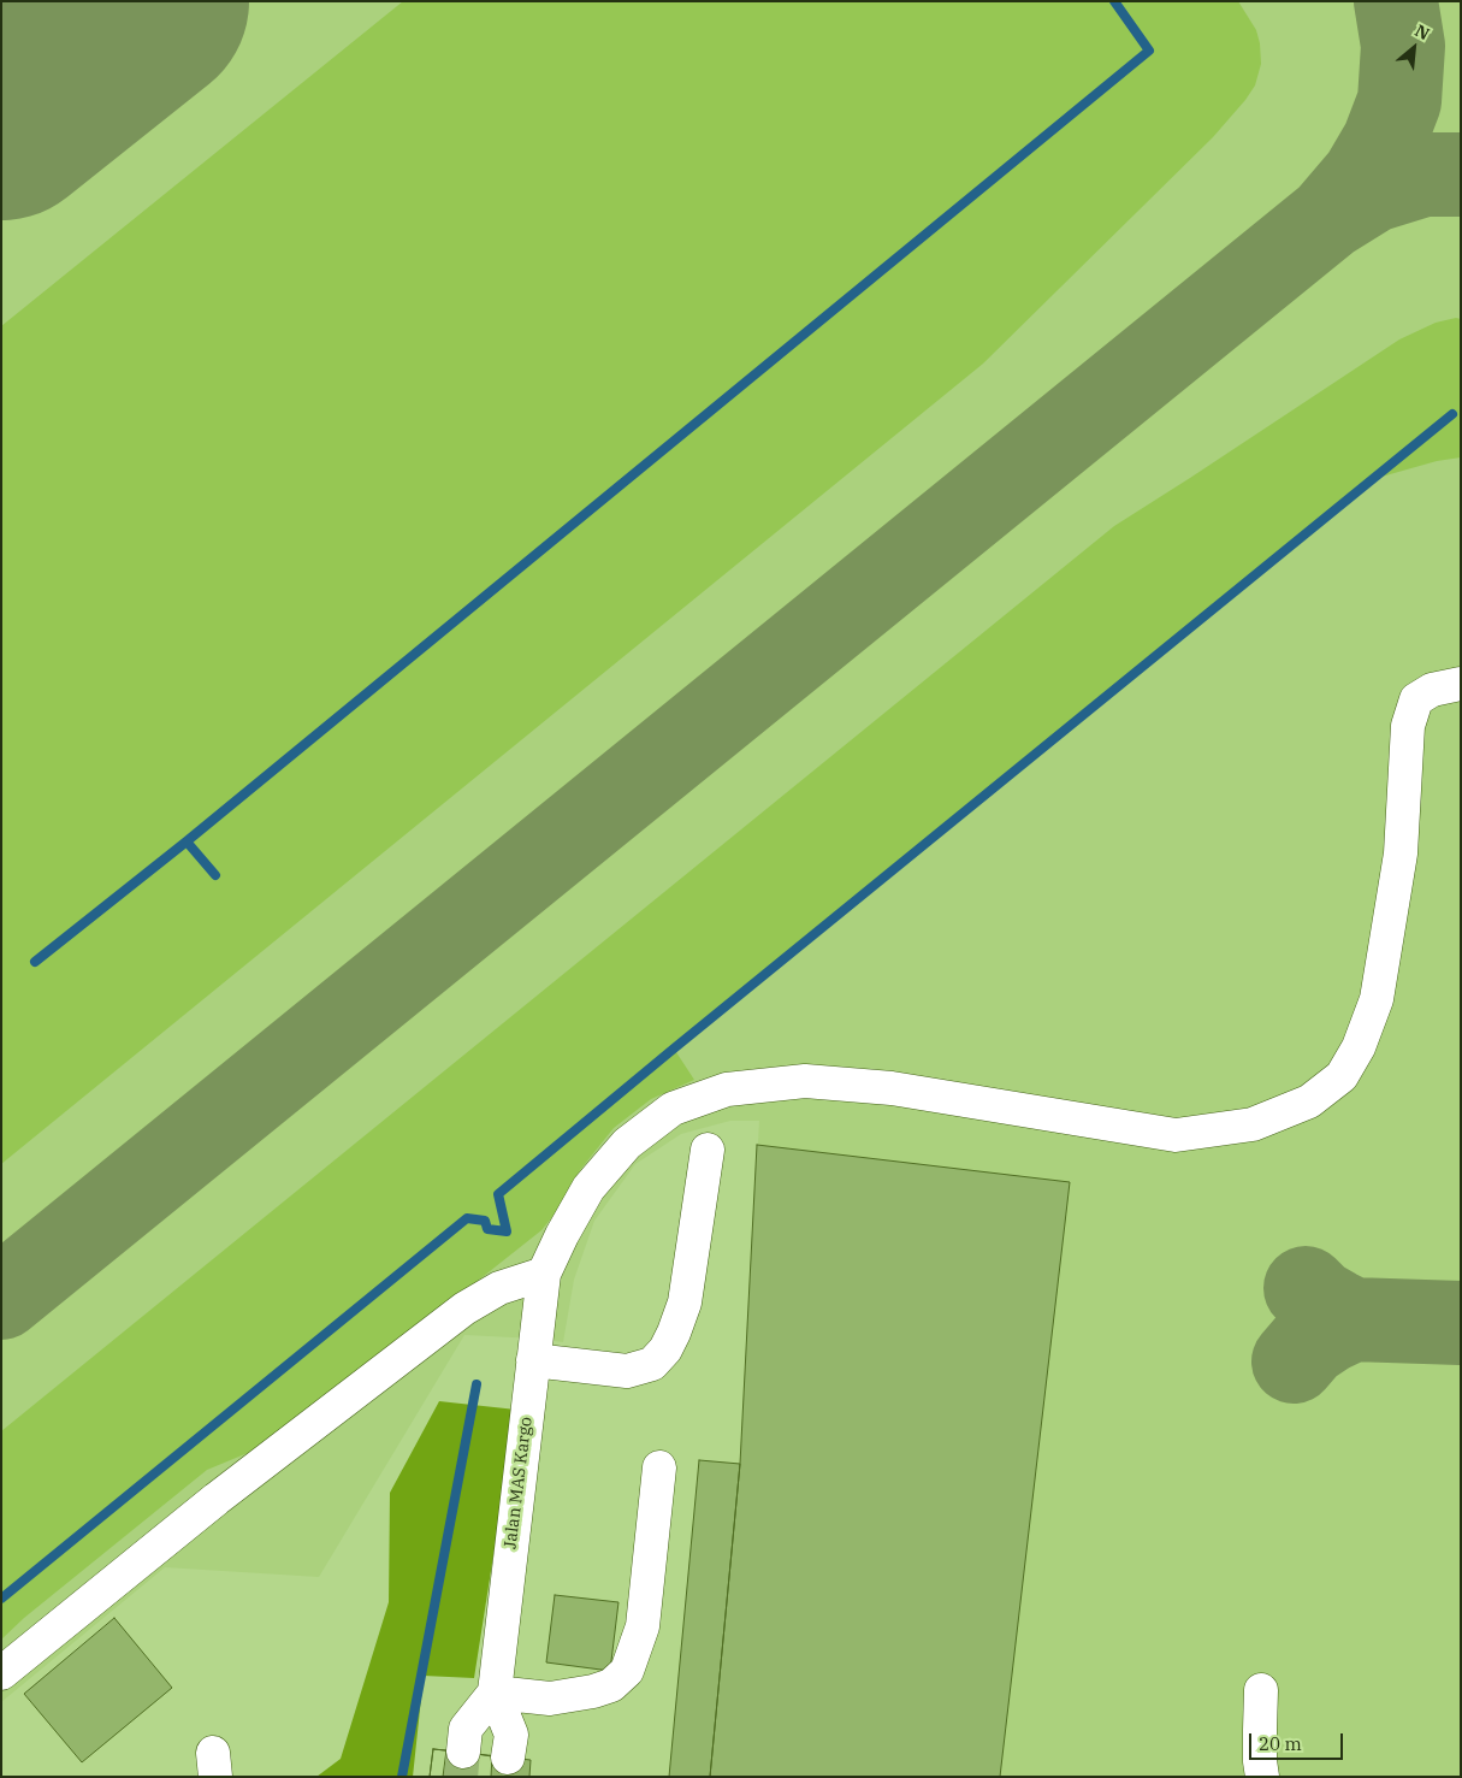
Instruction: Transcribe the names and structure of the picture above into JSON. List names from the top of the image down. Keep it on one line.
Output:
{"streets":{"street":["Jalan MAS Kargo"]},"scale_bar":"20 m","north":"top right"}
